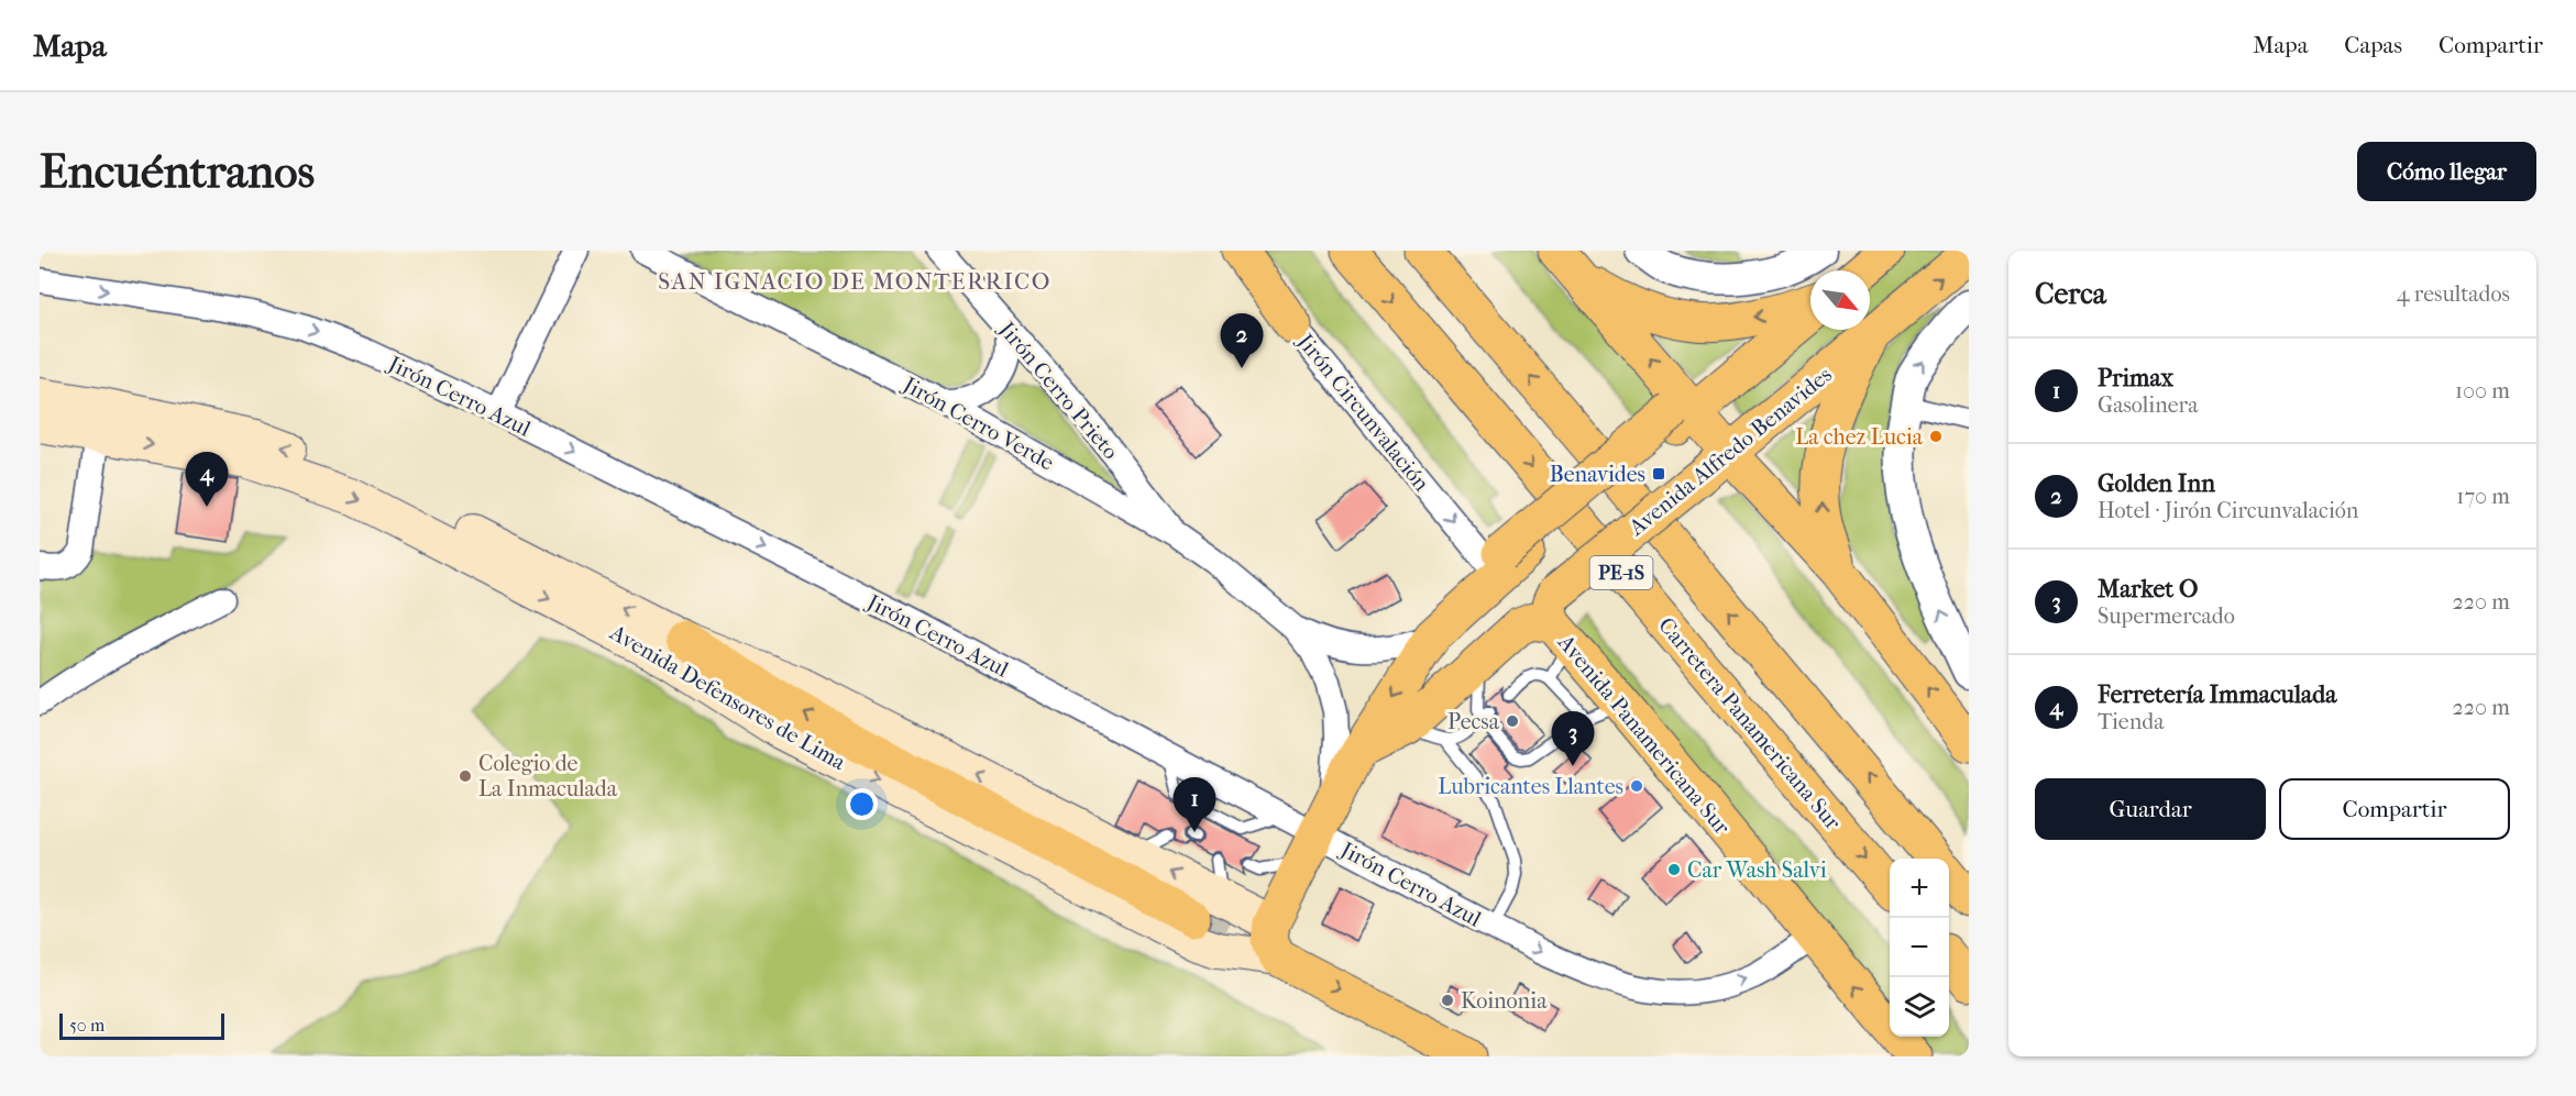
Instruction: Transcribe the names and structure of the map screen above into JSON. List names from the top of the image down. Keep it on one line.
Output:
{"streets":{"main road":["Avenida Alfredo Benavides","PE-1S","Avenida Defensores de Lima","Carretera Panamericana Sur","Avenida Panamericana Sur"],"street":["Jirón Cerro Prieto","Jirón Cerro Azul","Jirón Circunvalación","Jirón Cerro Verde"]},"crossings":[["Jirón Cerro Prieto","Jirón Cerro Verde"],["Jirón Cerro Azul","Avenida Panamericana Sur"],["Avenida Alfredo Benavides","Avenida Panamericana Sur"]],"one_way":["Jirón Cerro Azul","Jirón Circunvalación"],"districts":["SAN IGNACIO DE MONTERRICO"],"places":{"other":["La chez Lucia","Pecsa","Colegio de La Inmaculada","Lubricantes Llantes","Car Wash Salvi","Koinonia"],"transit":["Benavides"]},"scale_bar":"50 m","north":"bottom right","page":{"header":"Mapa","nav":["Mapa","Capas","Compartir"],"buttons":["Cómo llegar",["Guardar","Compartir"]],"title":"Encuéntranos","heading":["Cerca","4 resultados"],"pins":["2","4","3","1"],"list":[{"mark":"1","name":"Primax","note":"Gasolinera","value":"100 m"},{"mark":"2","name":"Golden Inn","note":"Hotel · Jirón Circunvalación","value":"170 m"},{"mark":"3","name":"Market O","note":"Supermercado","value":"220 m"},{"mark":"4","name":"Ferretería Immaculada","note":"Tienda","value":"220 m"}],"map_buttons":["+","−"],"scale":"50 m"}}
